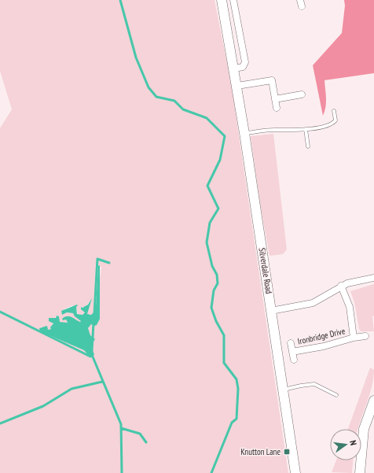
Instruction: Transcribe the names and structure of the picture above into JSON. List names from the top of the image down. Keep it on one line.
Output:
{"streets":{"main road":["Silverdale Road"],"street":["Ironbridge Drive"]},"places":{"transit":["Knutton Lane"]},"north":"right"}
